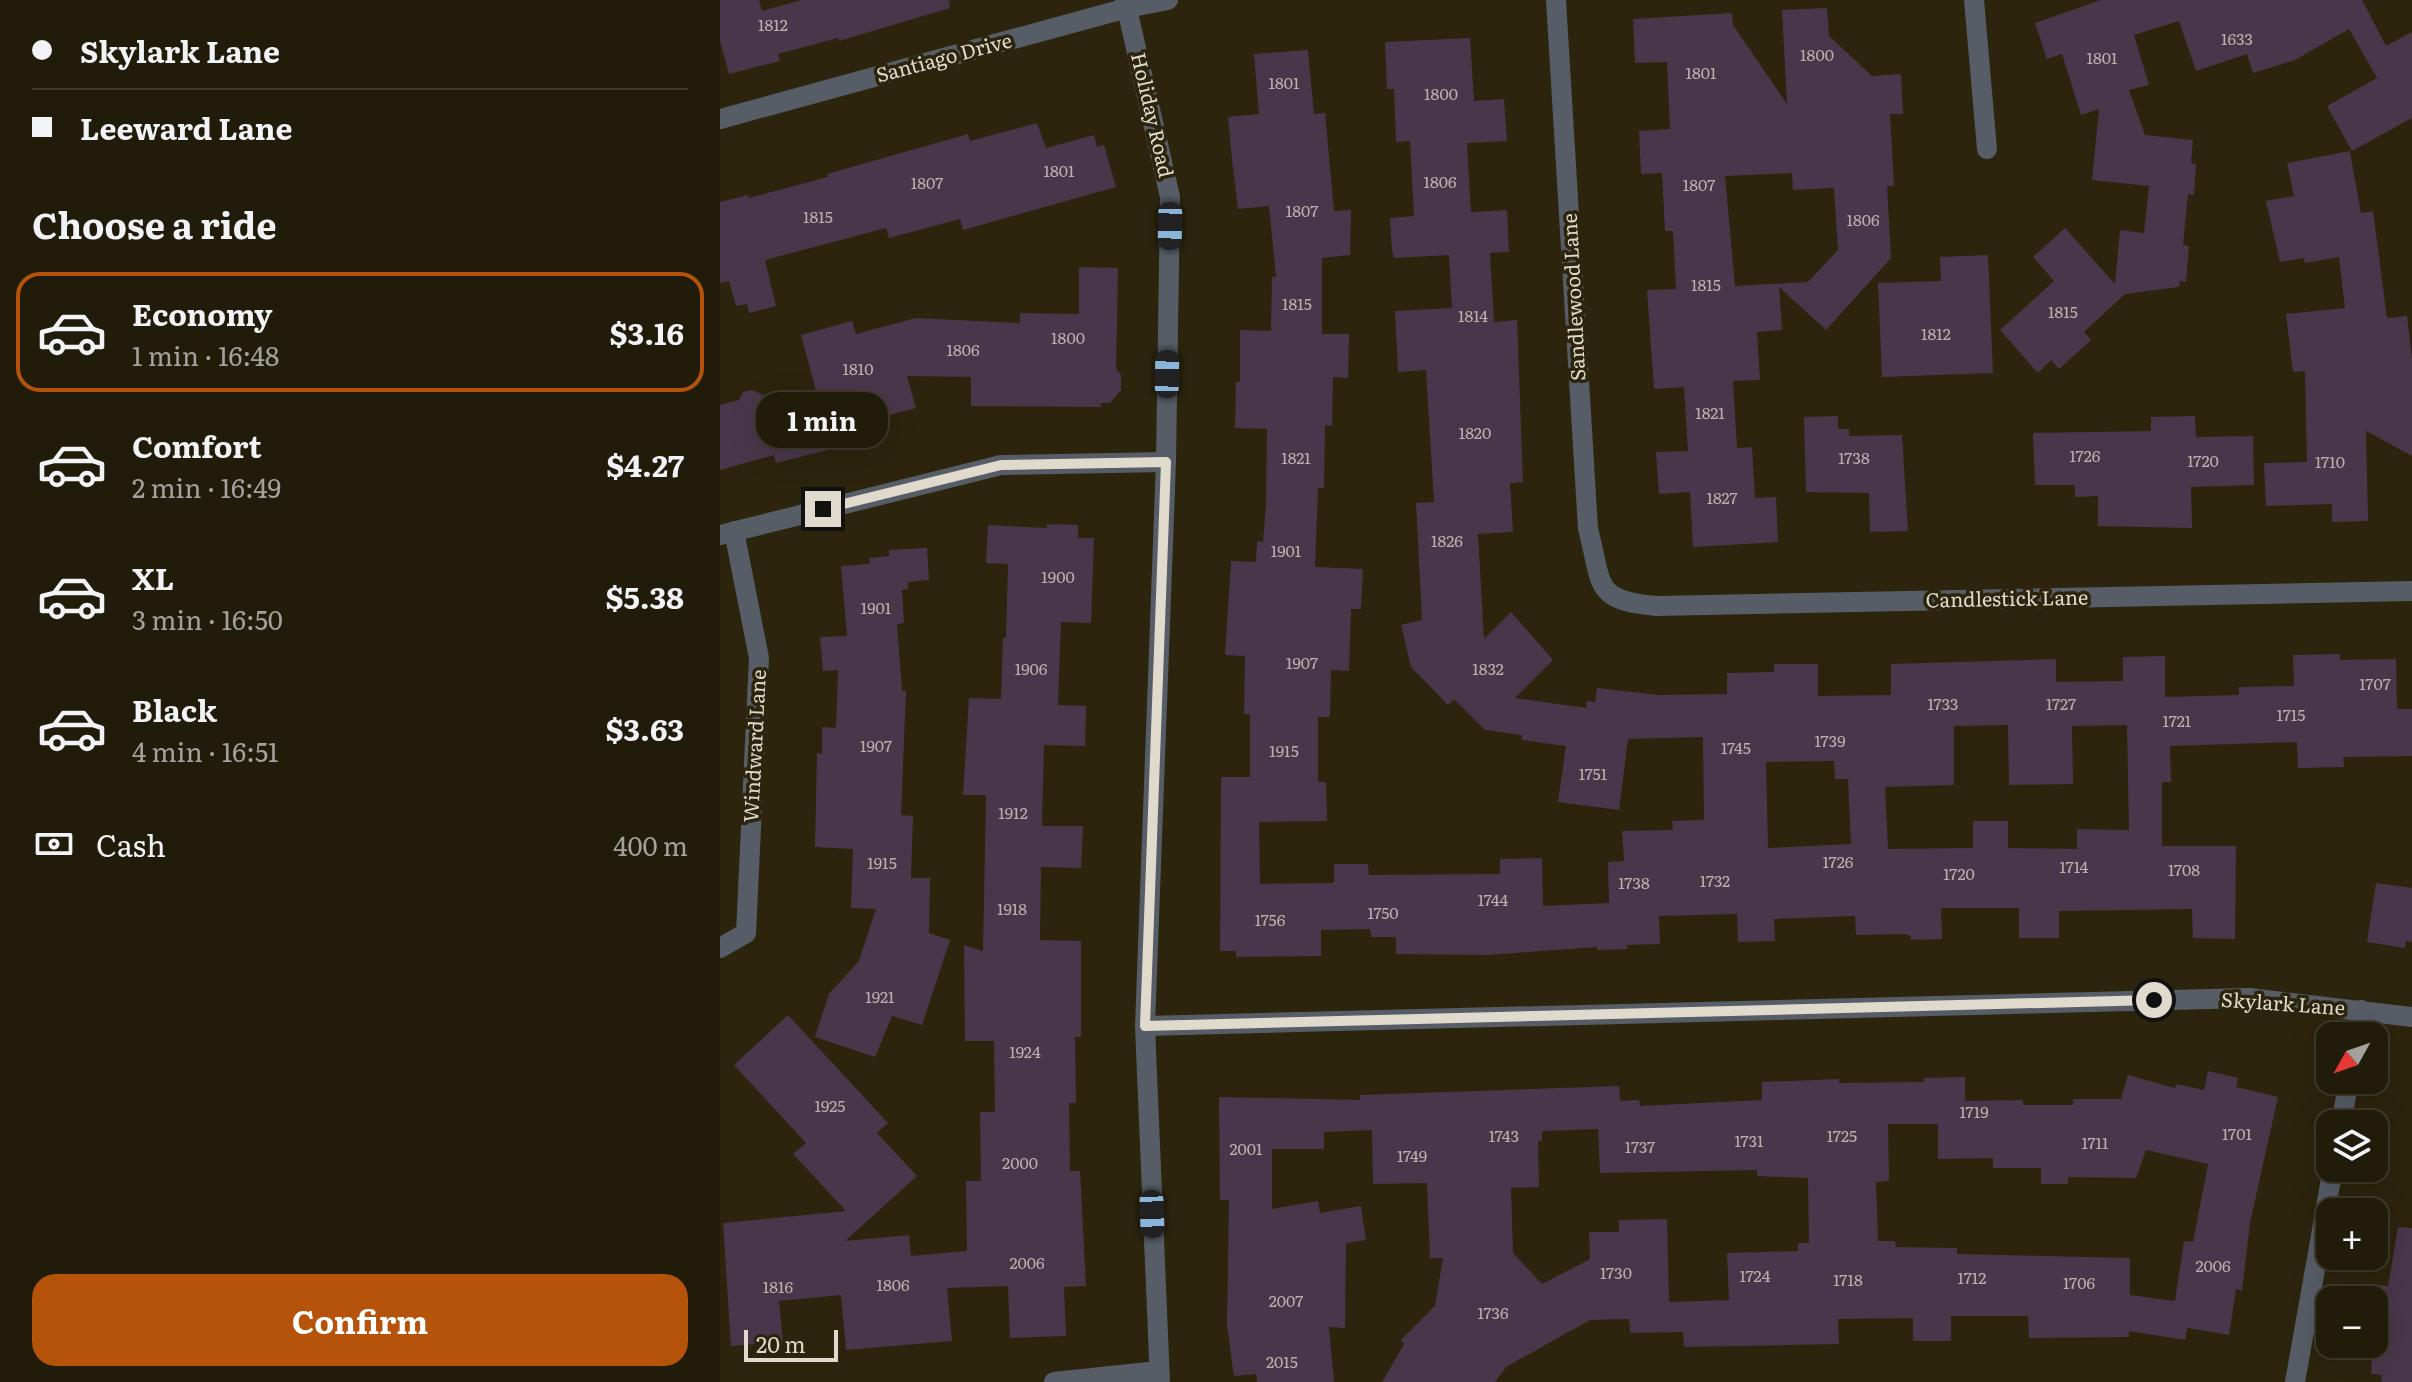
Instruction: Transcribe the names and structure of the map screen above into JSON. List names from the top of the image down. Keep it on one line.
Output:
{"streets":{"street":["Santiago Drive","Holiday Road","Sandlewood Lane","Candlestick Lane","Windward Lane","Skylark Lane"]},"crossings":[["Santiago Drive","Holiday Road"],["Holiday Road","Skylark Lane"],["Sandlewood Lane","Candlestick Lane"]],"house_numbers":["1812","1633","1800","1801","1801","1801","1800","1801","1806","1807","1807","1807","1815","1806","1815","1815","1815","1814","1812","1800","1806","1810","1821","1820","1726","1821","1738","1720","1710","1827","1826","1901","1900","1901","1907","1906","1832","1707","1733","1727","1715","1721","1739","1907","1745","1915","1751","1912","1726","1915","1714","1708","1720","1732","1738","1744","1918","1750","1756","1921","1924","1925","1719","1701","1743","1725","1731","1711","1737","2001","1749","2000","2006","2006","1730","1724","1712","1718","1706","1806","1816","2007","1736","2015"],"scale_bar":"20 m","north":"bottom left","page":{"banner":["Skylark Lane","Leeward Lane"],"heading":"Choose a ride","list":[{"name":"Economy","note":"1 min · 16:48","value":"$3.16"},{"name":"Comfort","note":"2 min · 16:49","value":"$4.27"},{"name":"XL","note":"3 min · 16:50","value":"$5.38"},{"name":"Black","note":"4 min · 16:51","value":"$3.63"}],"bubble":"1 min","pay":["Cash","400 m"],"map_buttons":["+","−"],"buttons":"Confirm","scale":"20 m"}}
